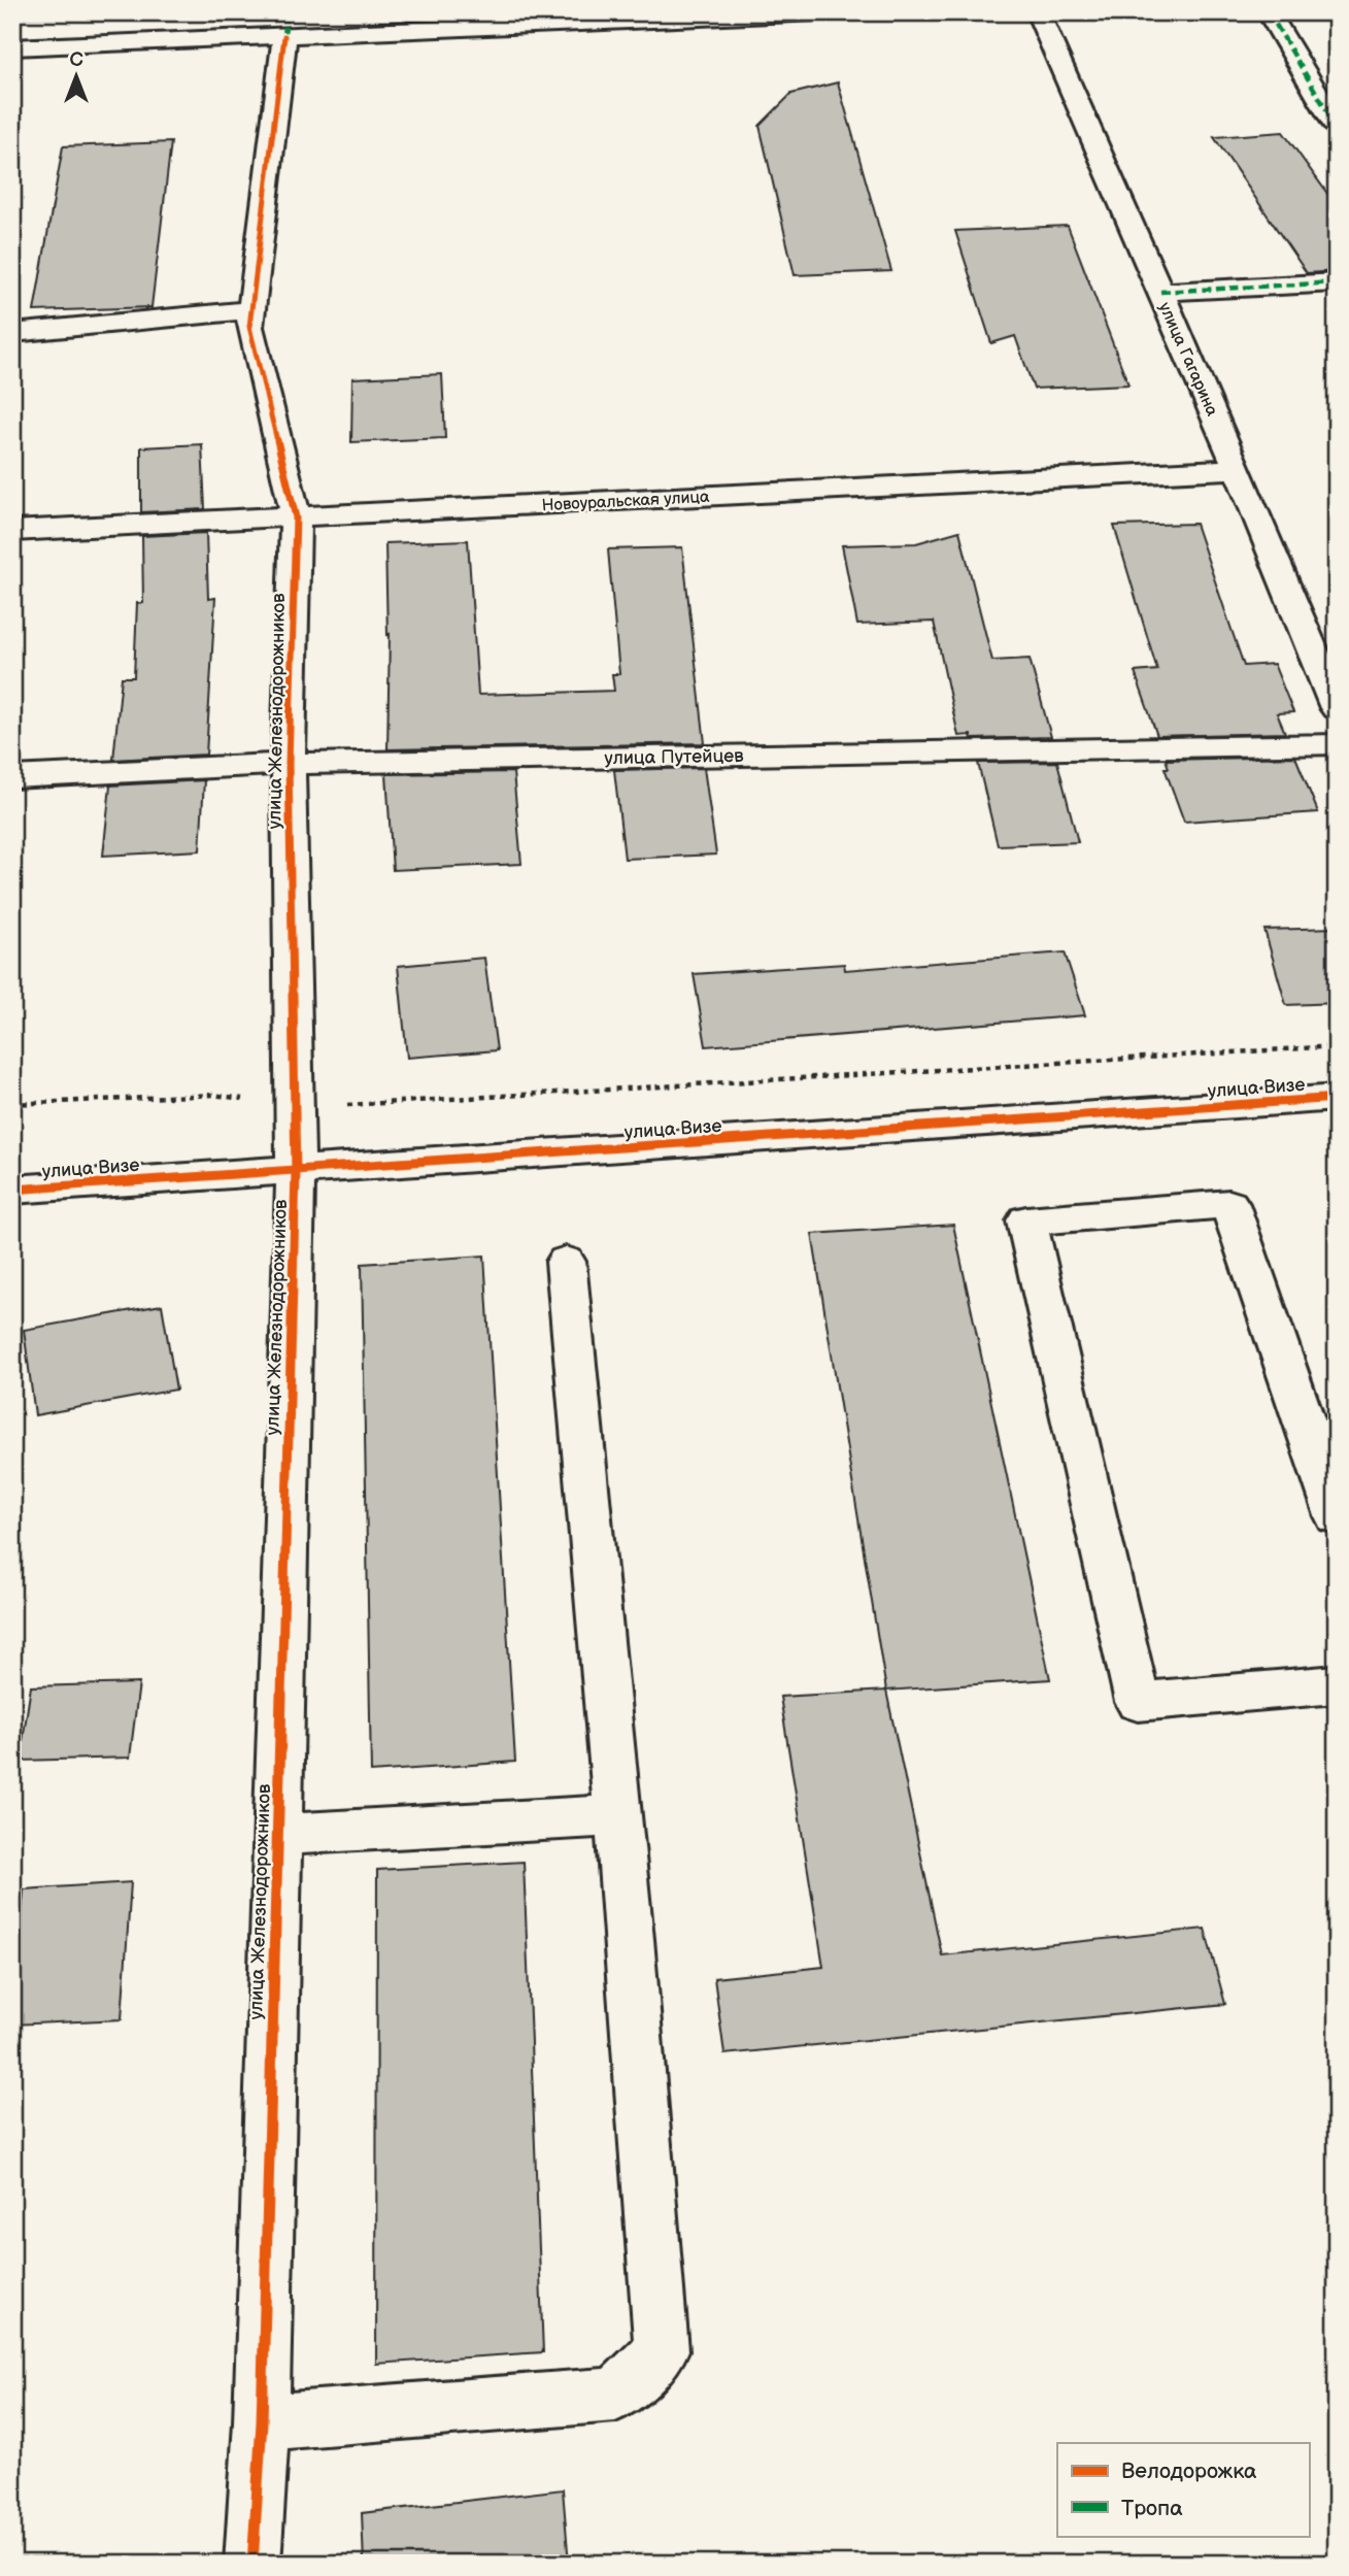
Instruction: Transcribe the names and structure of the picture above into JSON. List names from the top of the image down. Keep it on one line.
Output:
{"streets":{"street":["улица Гагарина","Новоуральская улица","улица Железнодорожников","улица Путейцев","улица Визе"]},"crossings":[["улица Гагарина","Новоуральская улица"],["Новоуральская улица","улица Железнодорожников"],["улица Железнодорожников","улица Путейцев"],["улица Железнодорожников","улица Визе"]],"legend":["Велодорожка","Тропа"],"north":"top"}
